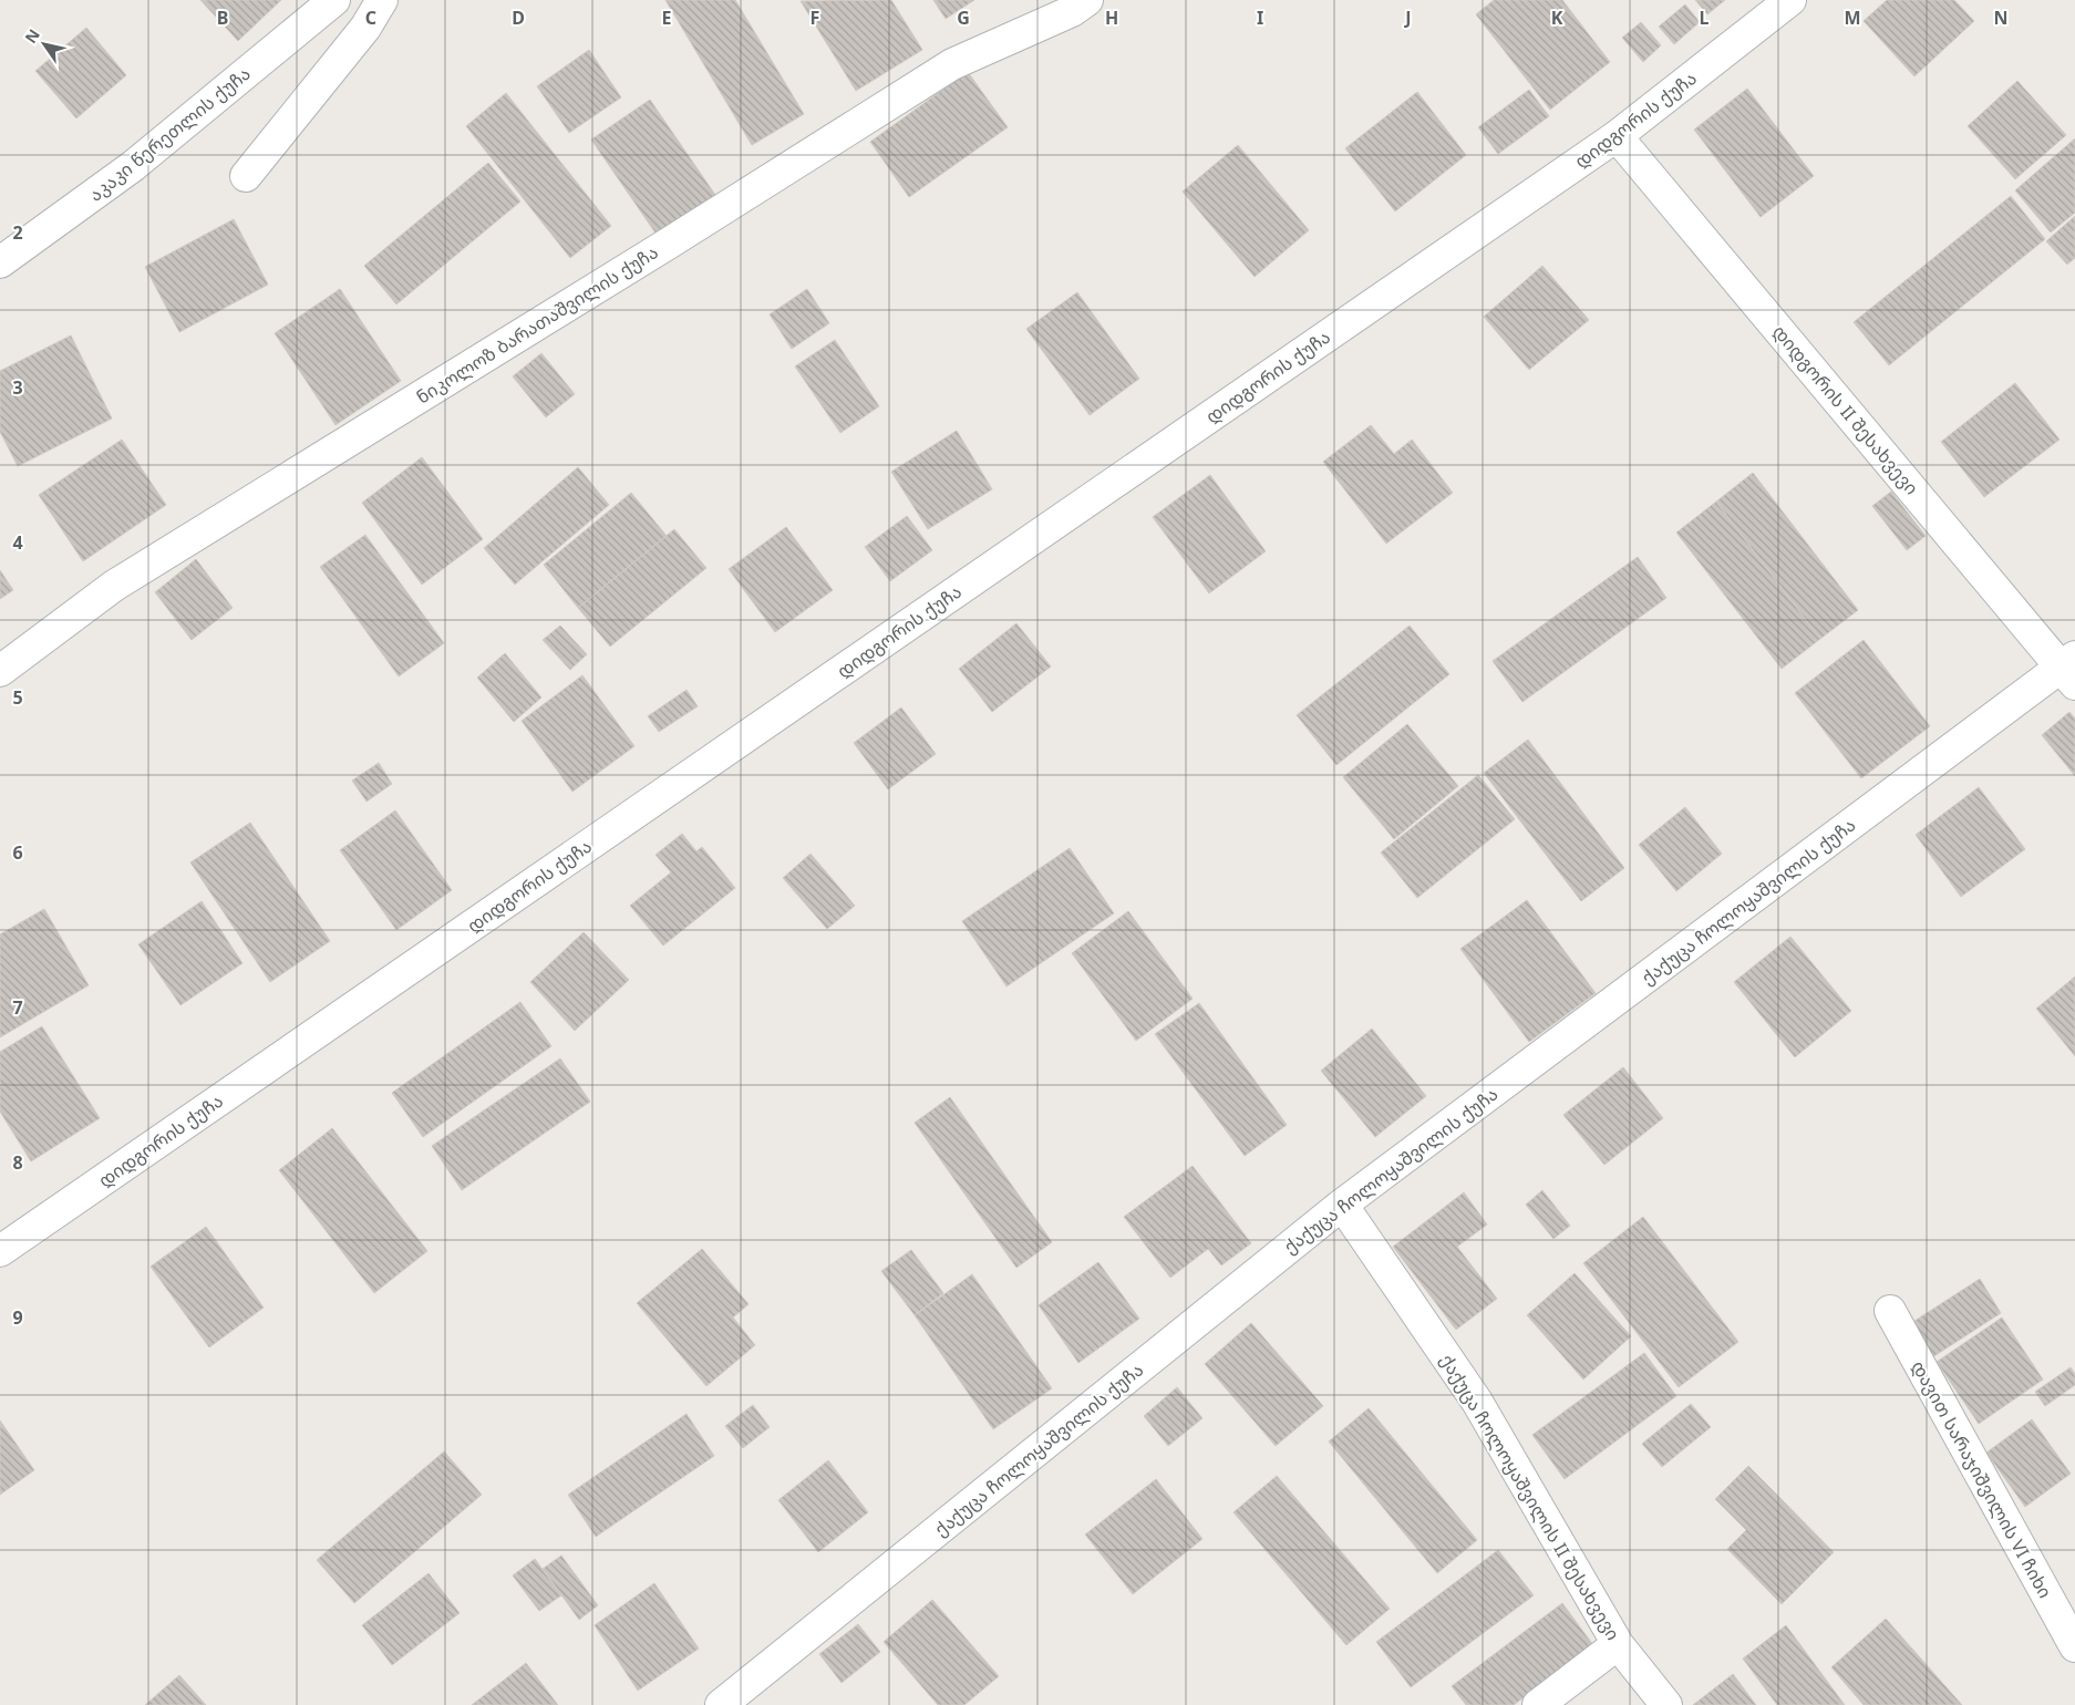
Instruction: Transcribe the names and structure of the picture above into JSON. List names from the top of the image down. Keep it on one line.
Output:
{"streets":{"street":["დიდგორის ქუჩა","აკაკი წერეთლის ქუჩა","ნიკოლოზ ბარათაშვილის ქუჩა","დიდგორის II შესახვევი","ქაქუცა ჩოლოყაშვილის ქუჩა","დავით სარაჯიშვილის VI ჩიხი","ქაქუცა ჩოლოყაშვილის II შესახვევი"]},"crossings":[["დიდგორის ქუჩა","დიდგორის II შესახვევი"],["დიდგორის II შესახვევი","ქაქუცა ჩოლოყაშვილის ქუჩა"],["ქაქუცა ჩოლოყაშვილის ქუჩა","ქაქუცა ჩოლოყაშვილის II შესახვევი"]],"north":"top left","grid":{"columns":["B","C","D","E","F","G","H","I","J","K","L","M","N"],"rows":["2","3","4","5","6","7","8","9"]}}
